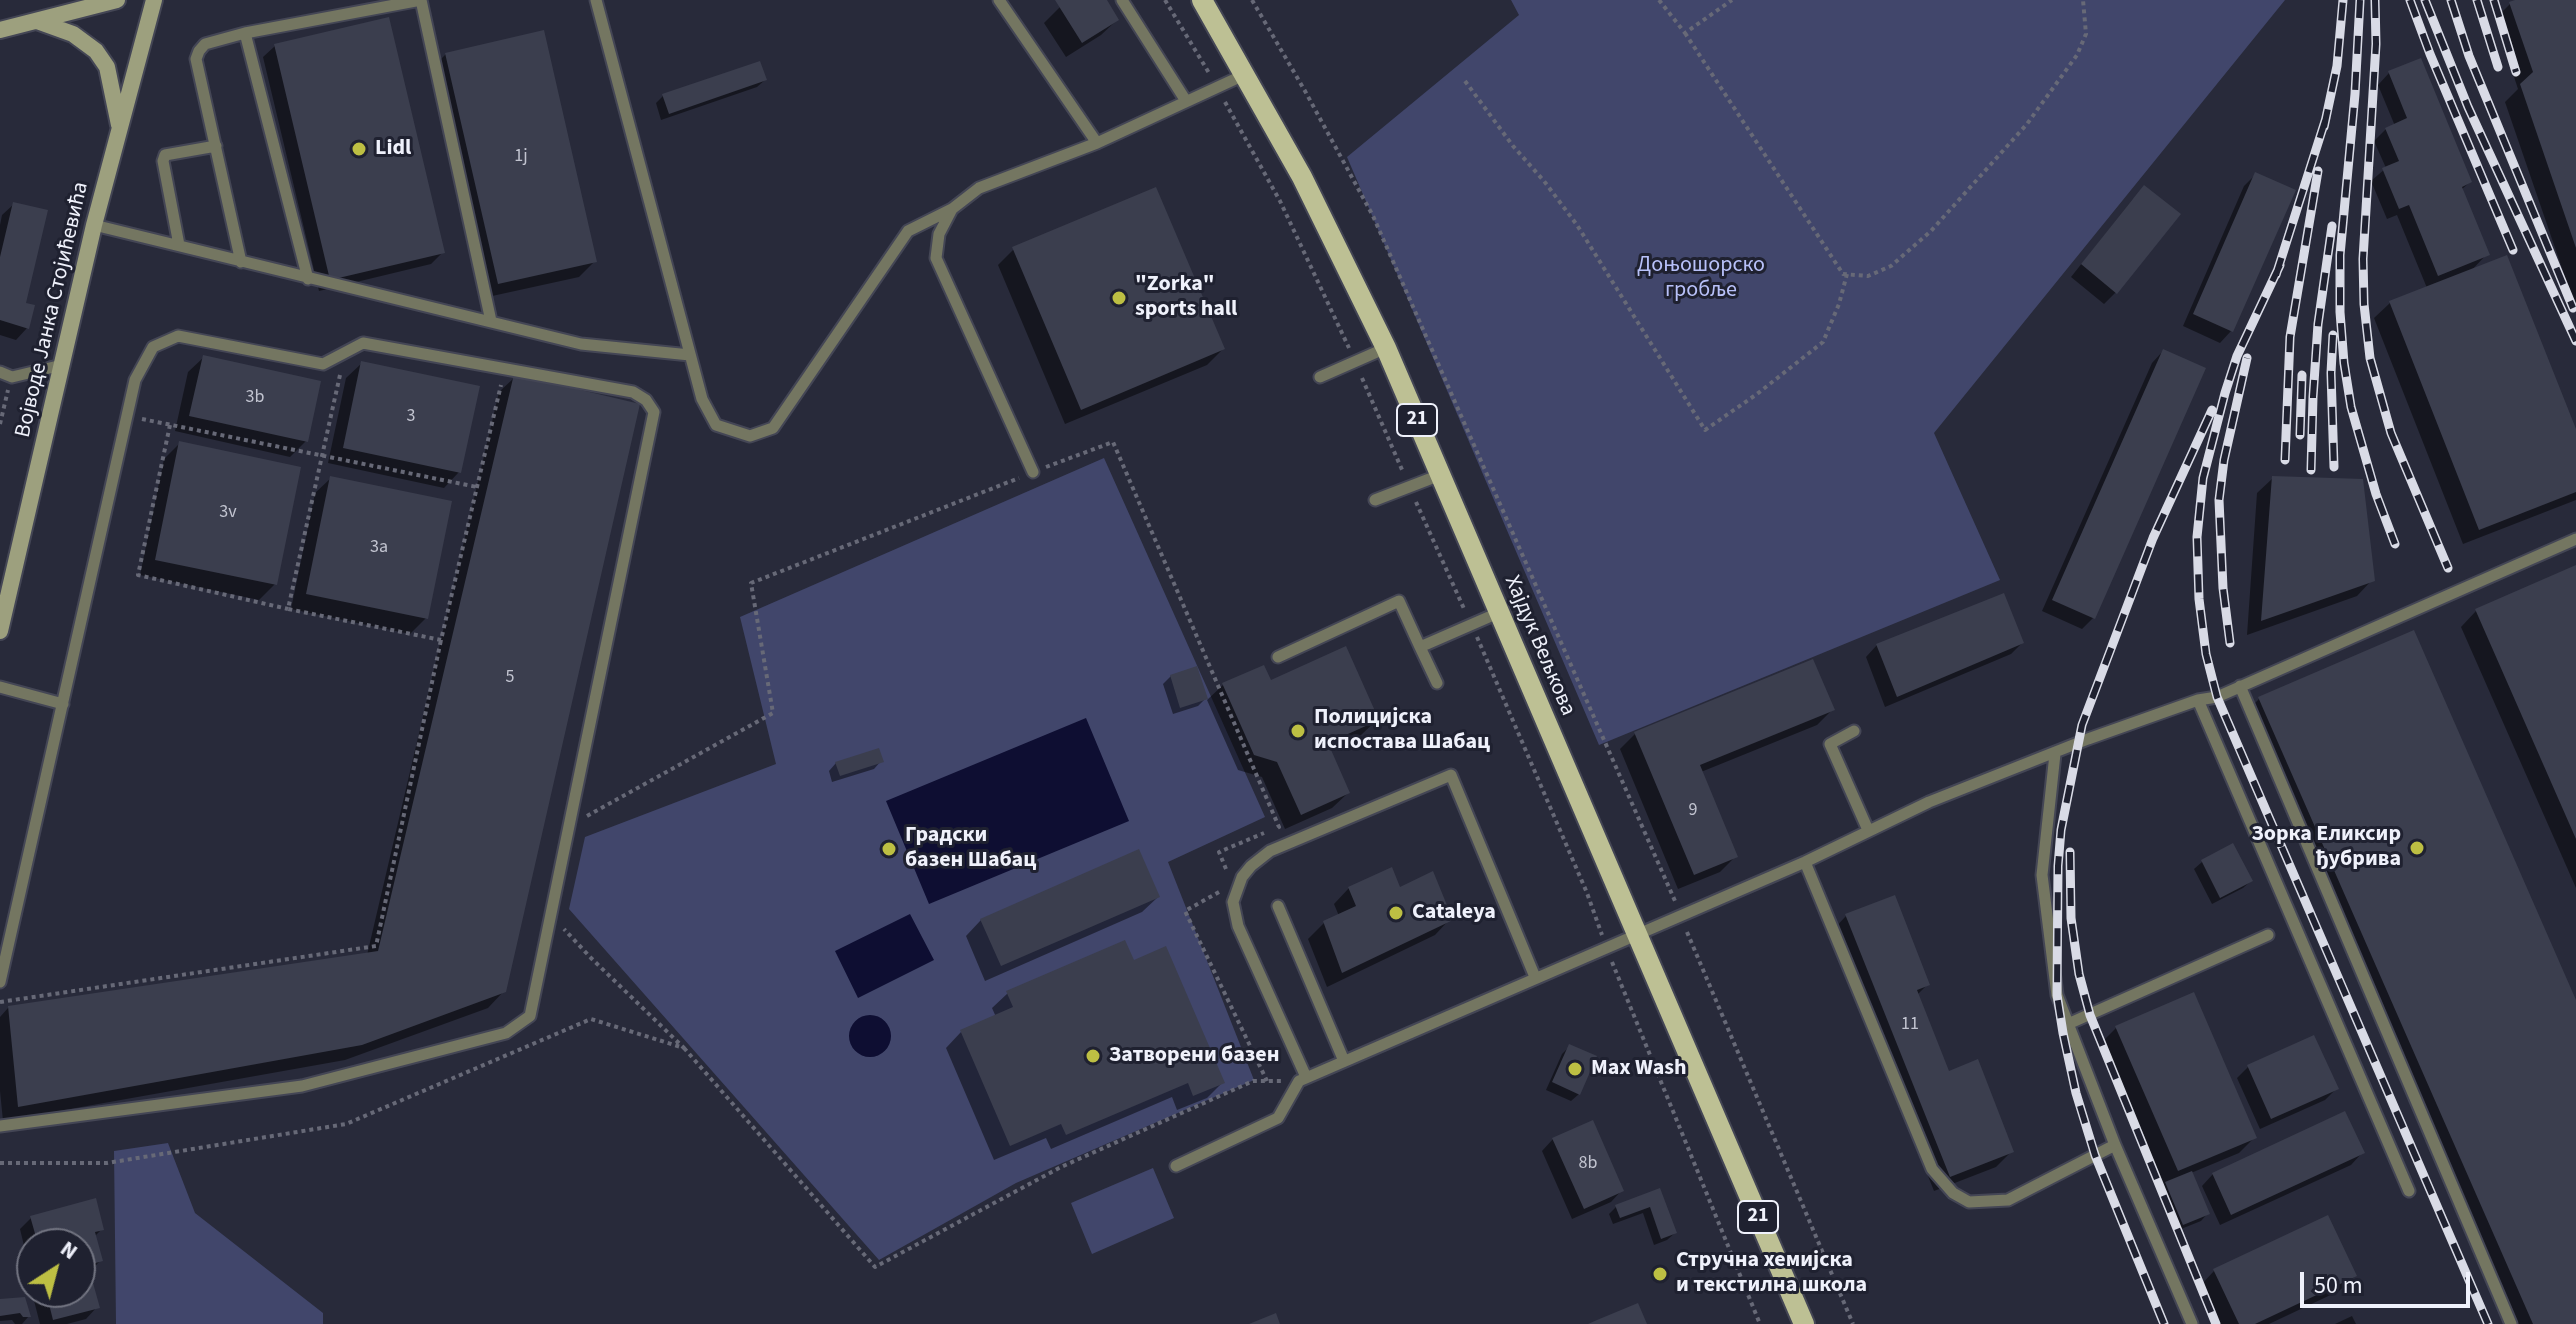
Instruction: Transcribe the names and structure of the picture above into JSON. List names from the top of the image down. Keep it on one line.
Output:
{"streets":{"main road":["21","Хајдук Вељкова"],"street":["Војводе Јанка Стојићевића"]},"parks":["Доњошорско гробље"],"places":["Lidl","\"Zorka\" sports hall","Полицијска испостава Шабац","Зорка Еликсир ђубрива","Градски базен Шабац","Cataleya","Затворени базен","Max Wash","Стручна хемијска и текстилна школа"],"house_numbers":["1j","3b","3","3v","3a","5","9","11","8b"],"scale_bar":"50 m","north":"top right"}
